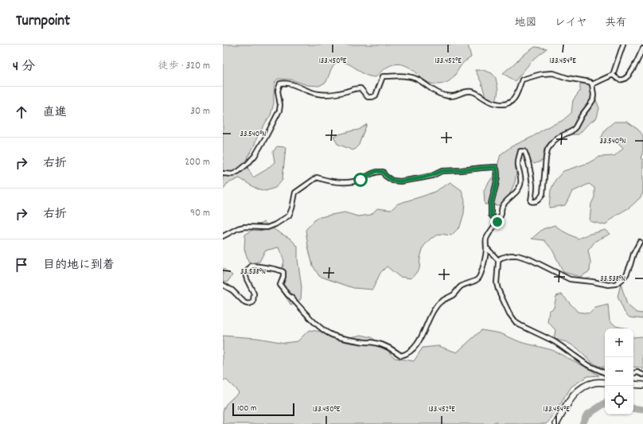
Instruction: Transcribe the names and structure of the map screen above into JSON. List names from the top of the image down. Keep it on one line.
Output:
{"scale_bar":"100 m","page":{"header":"Turnpoint","nav":["地図","レイヤ","共有"],"heading":["4 分","徒歩 · 320 m"],"list":[["直進","30 m"],["右折","200 m"],["右折","90 m"],"目的地に到着"],"map_buttons":["+","−"],"scale":"100 m"},"coordinates":["133.450°E","133.452°E","133.454°E","33.540°N","33.538°N"]}
